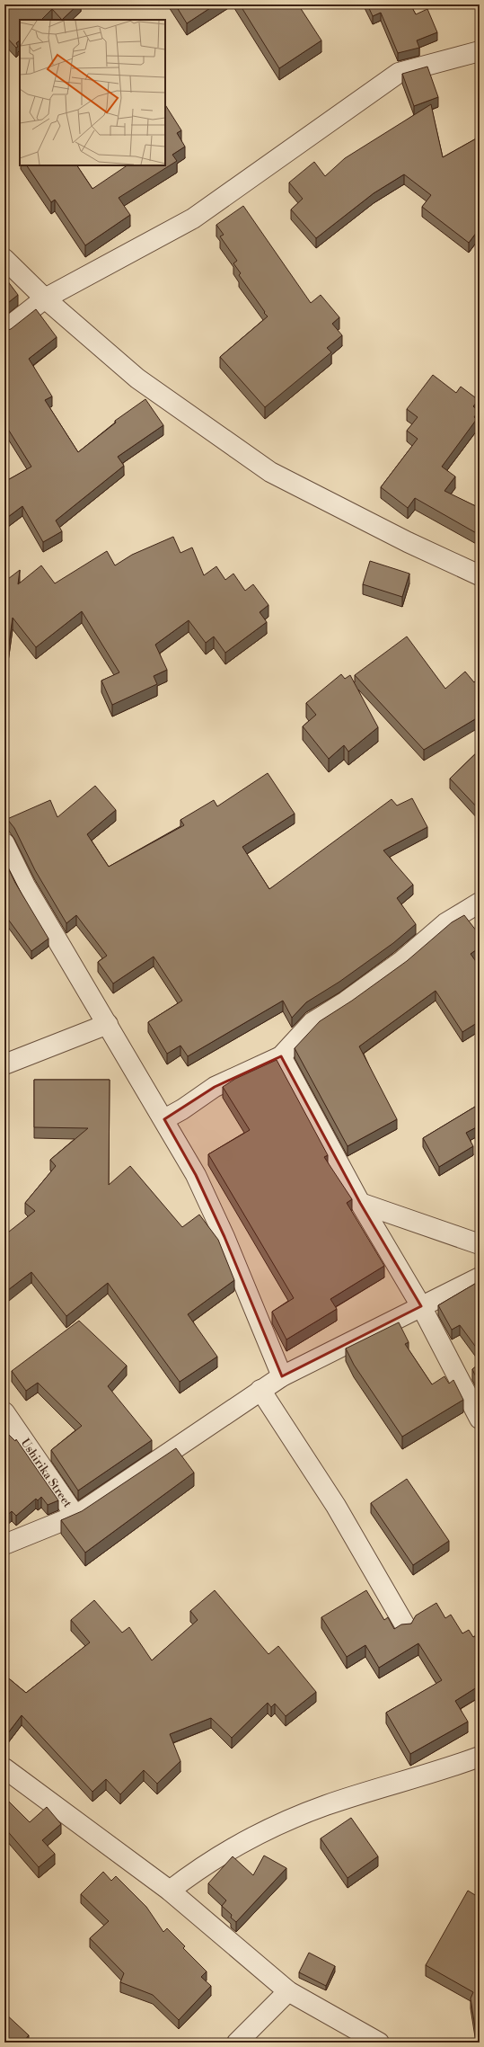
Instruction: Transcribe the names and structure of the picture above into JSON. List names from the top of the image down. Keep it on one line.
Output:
{"streets":{"street":["Ushirika Street"]}}
